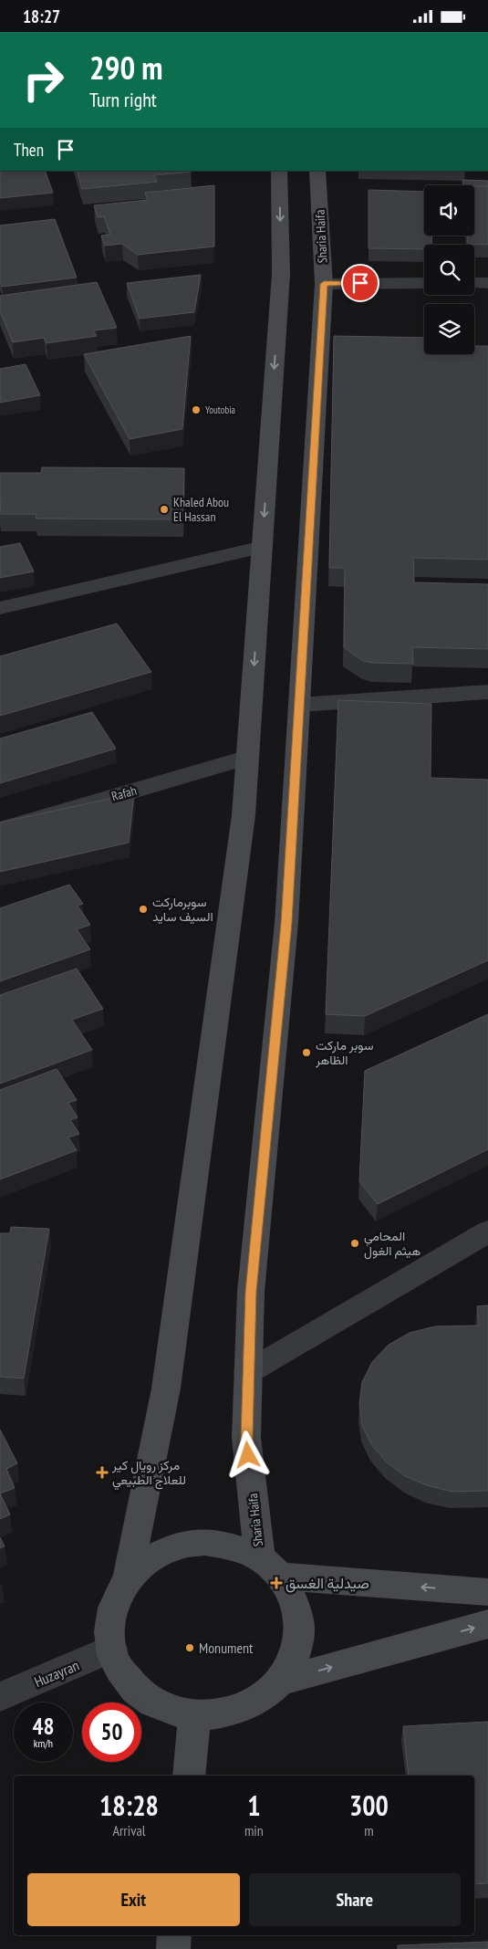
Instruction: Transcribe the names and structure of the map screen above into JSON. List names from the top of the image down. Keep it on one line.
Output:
{"streets":{"main road":["Sharia Haifa"],"street":["Rafah","Huzayran"]},"places":{"other":["Youtobia","Khaled Abou El Hassan","سوبرماركت السيف سايد","سوبر ماركت الظاهر","المحامي هيثم الغول","Monument"],"health":["مركز رويال كير للعلاج الطبيعي","صيدلية الغسق"]},"page":{"status":"18:27","turn":["290 m","Turn right"],"then":"Then","speed":"48 km/h","limit":"50","eta":["18:28","Arrival","1","min","300","m"],"buttons":["Exit","Share"]}}
